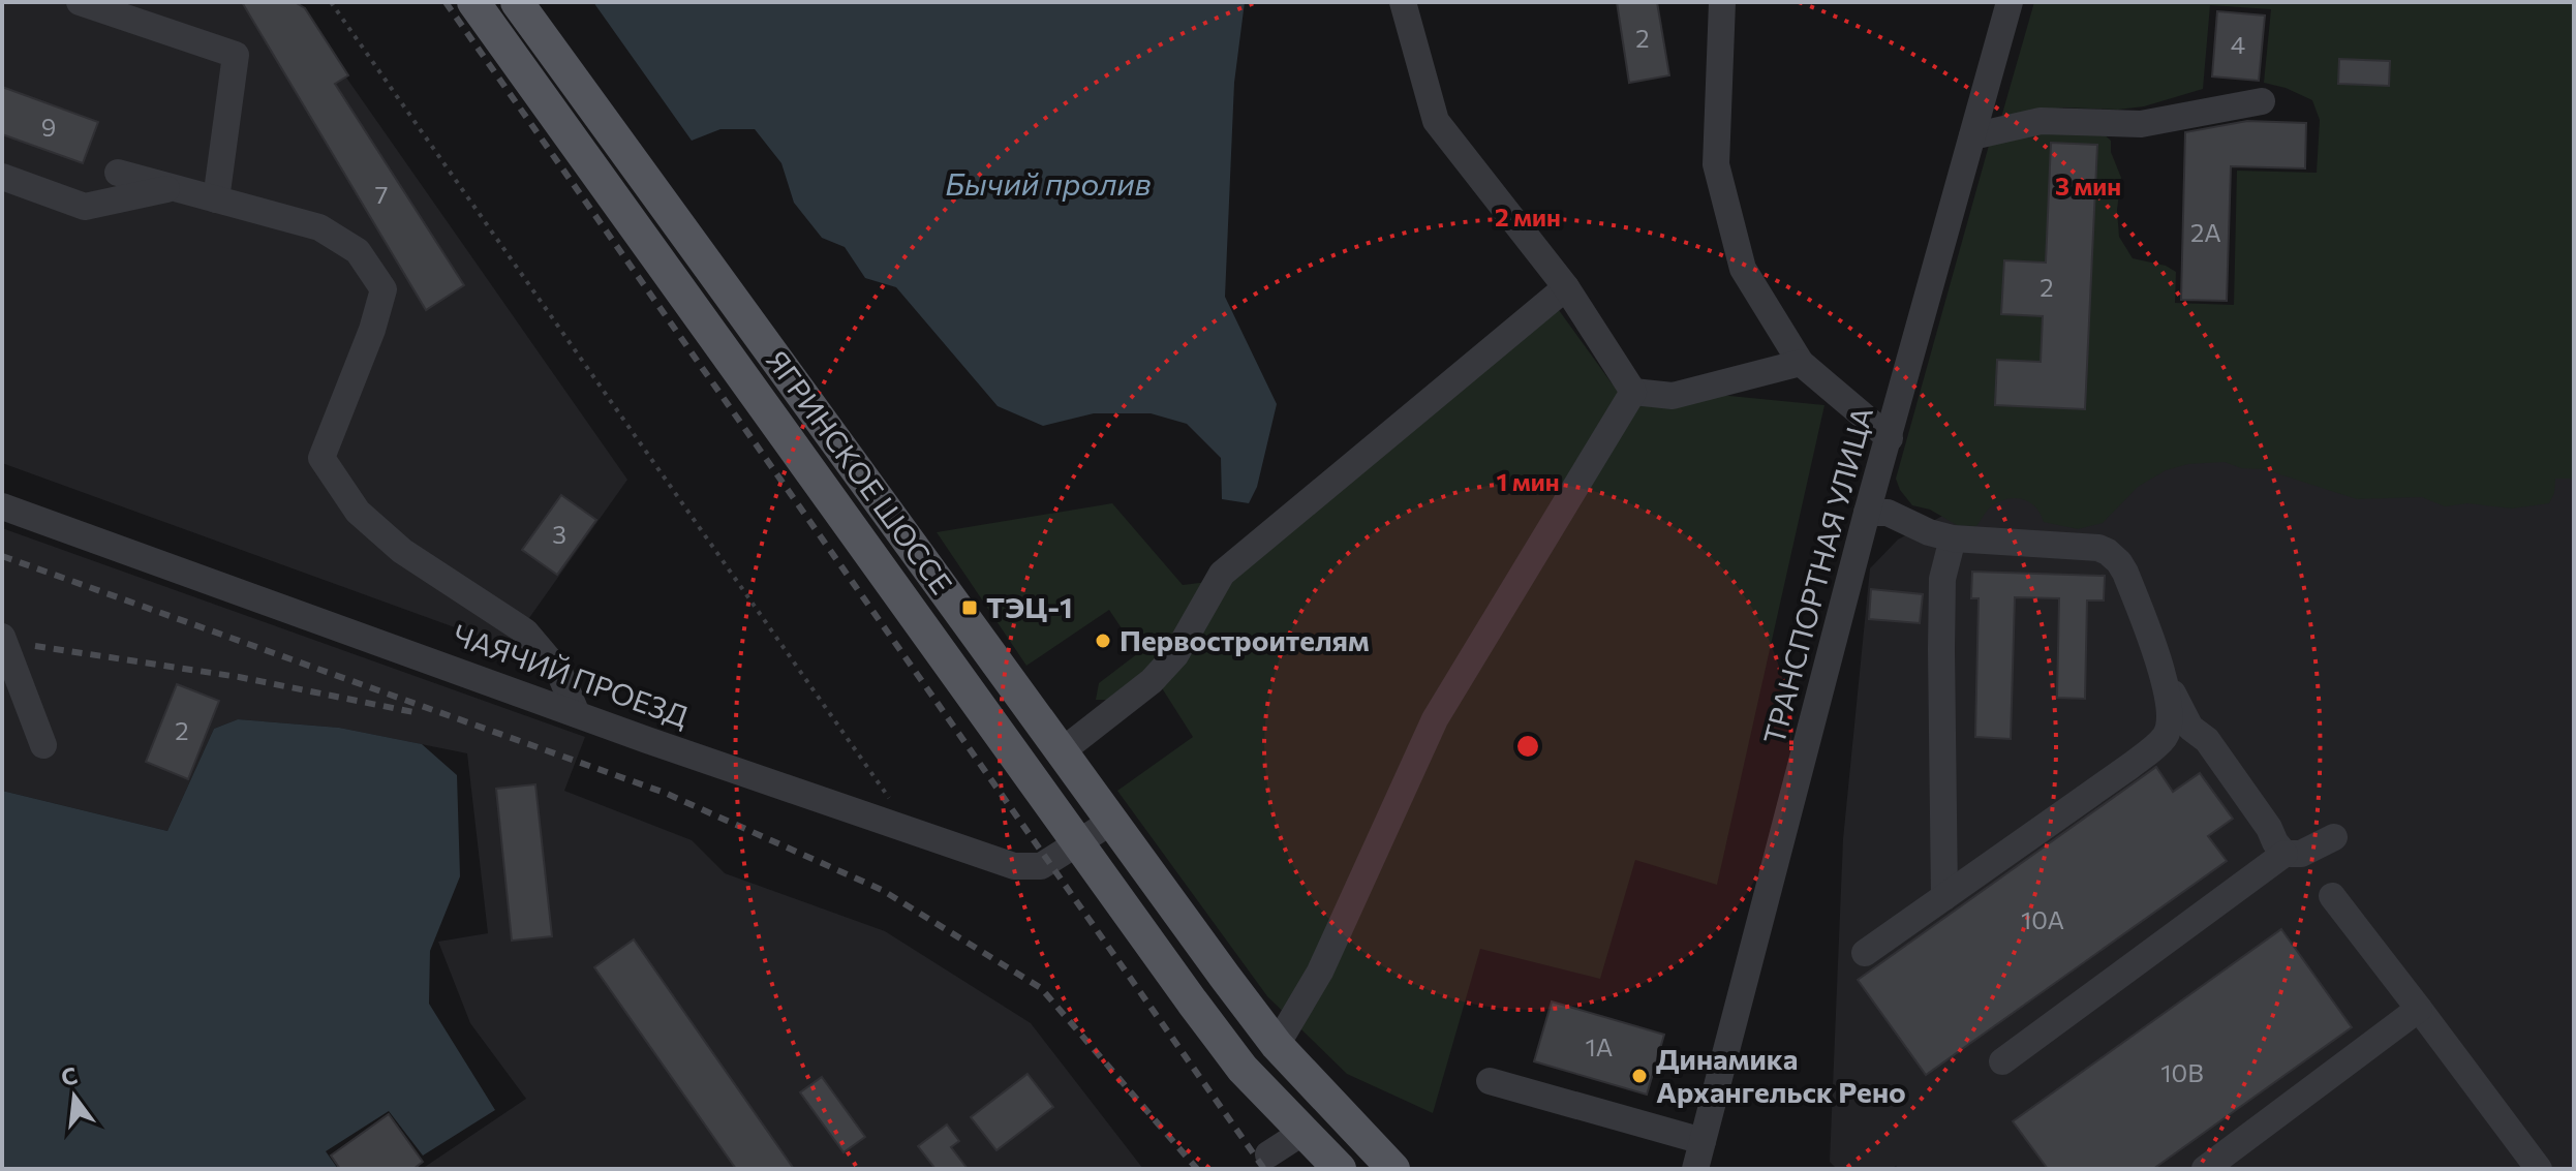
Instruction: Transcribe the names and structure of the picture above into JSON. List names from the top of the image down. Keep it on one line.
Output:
{"streets":{"main road":["ЯГРИНСКОЕ ШОССЕ"],"street":["ТРАНСПОРТНАЯ УЛИЦА","ЧАЯЧИЙ ПРОЕЗД"]},"crossings":[["ЯГРИНСКОЕ ШОССЕ","ЧАЯЧИЙ ПРОЕЗД"]],"water":["Бычий пролив"],"places":{"transit":["ТЭЦ-1"],"other":["Первостроителям","Динамика Архангельск Рено"]},"house_numbers":["2","4","9","7","2А","2","3","2","10А","1А","10В"],"north":"top","rings":["3 мин","2 мин","1 мин"]}
